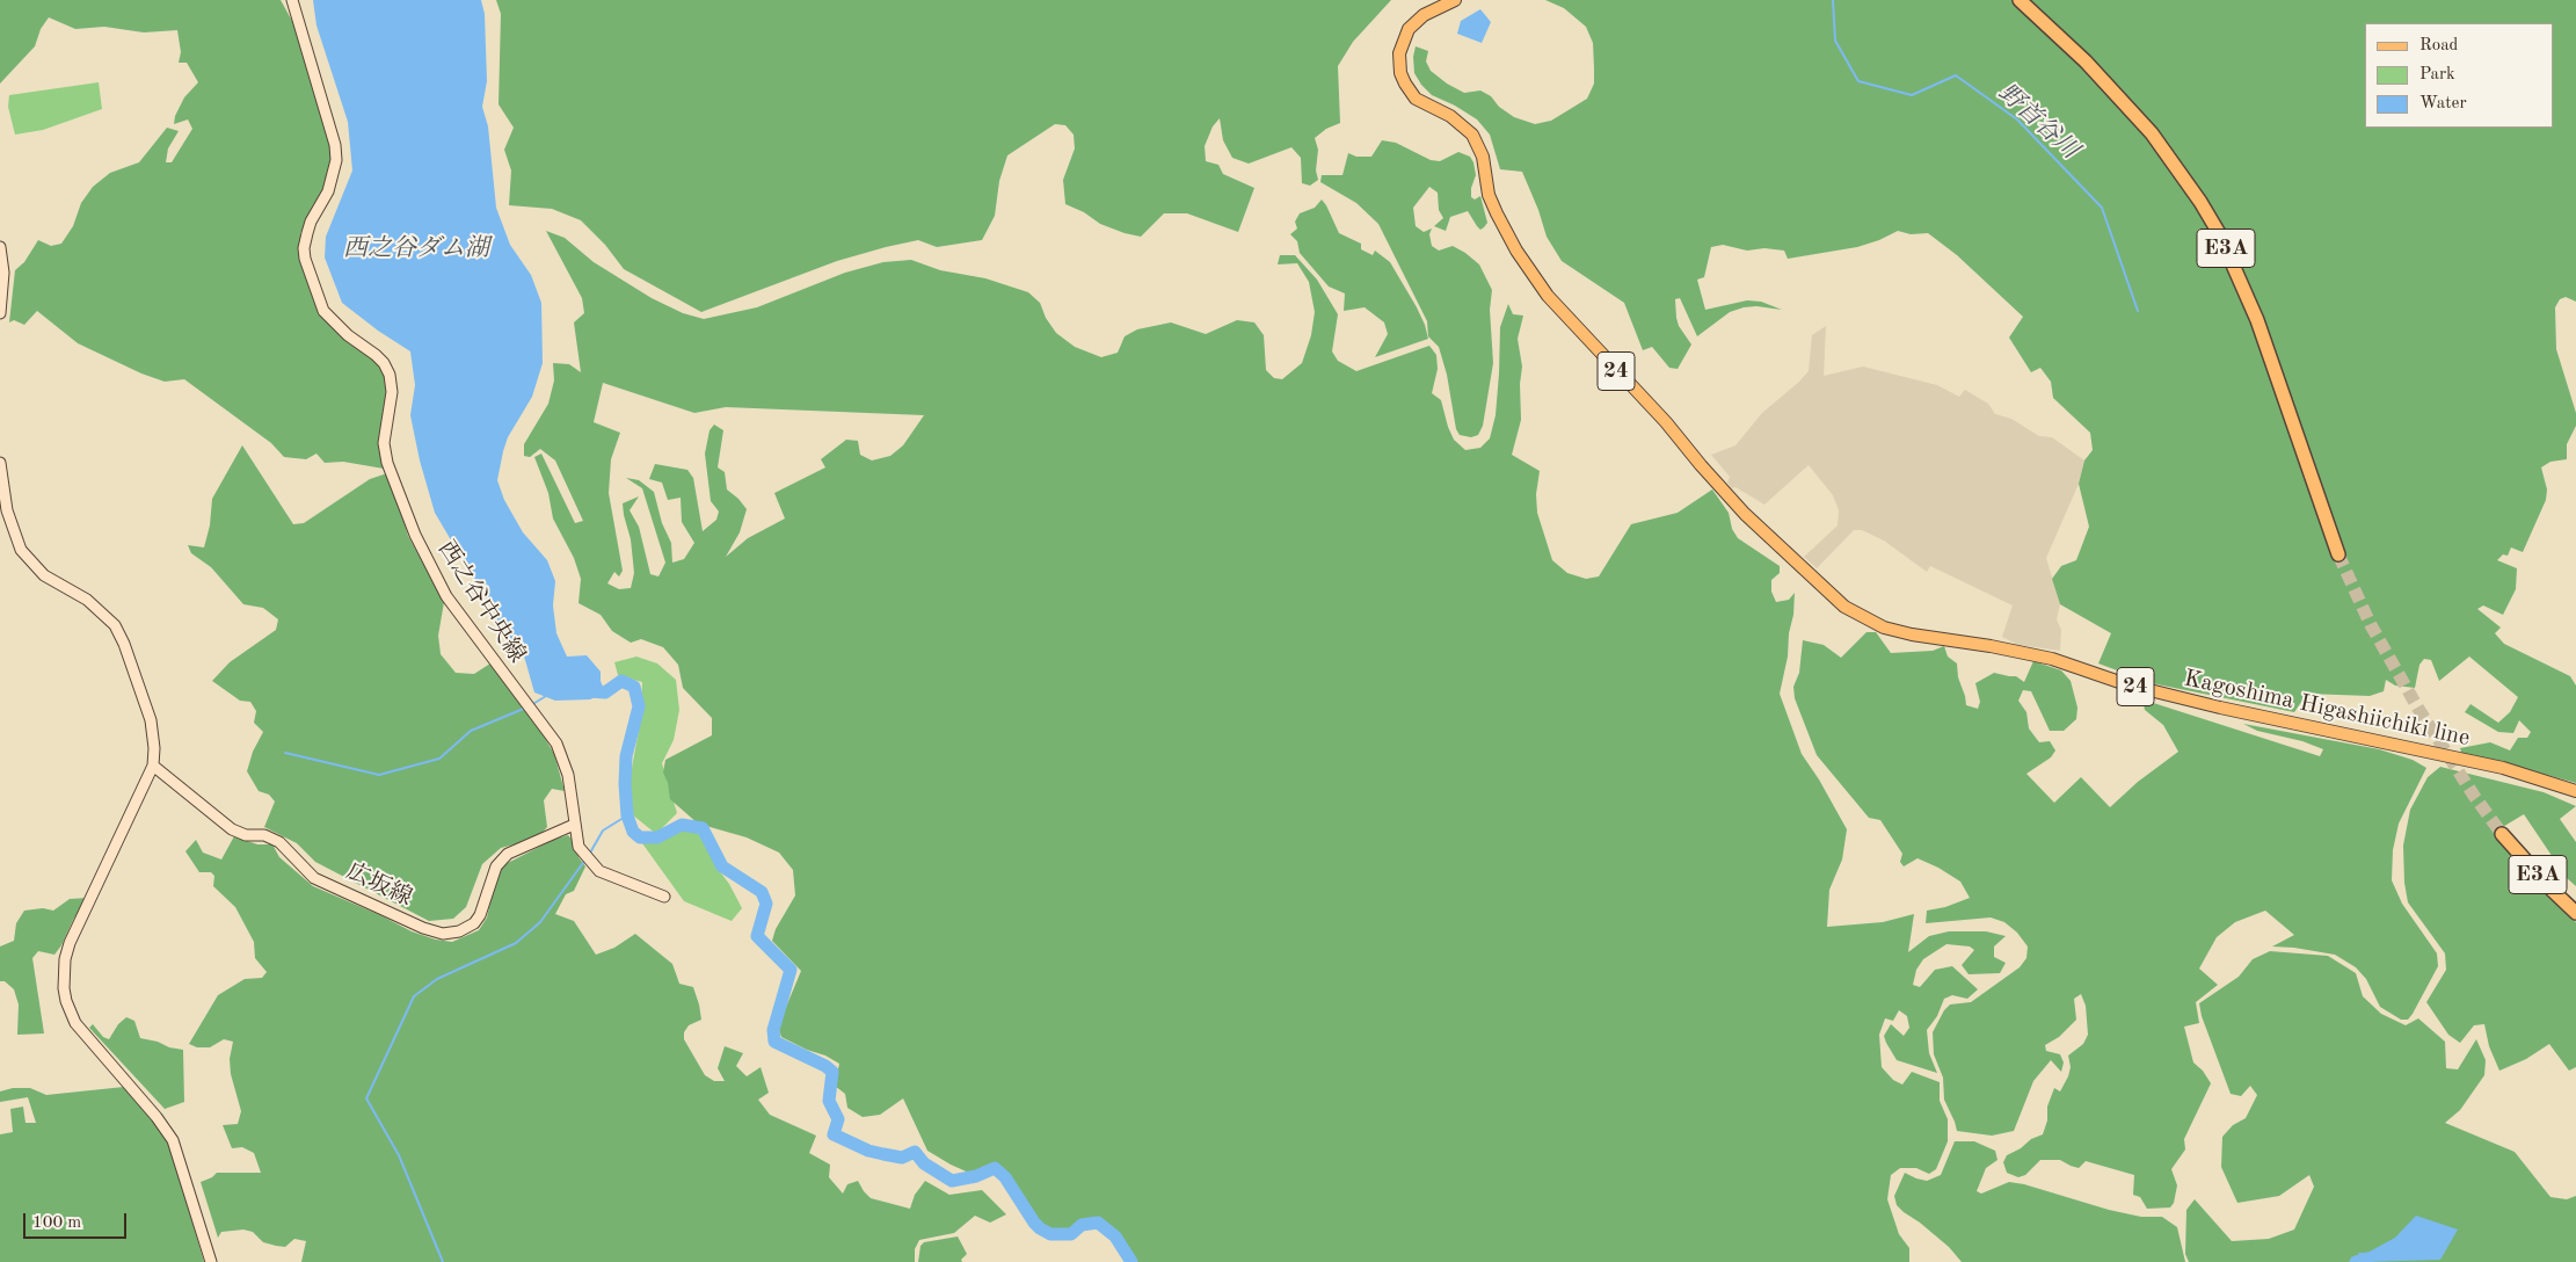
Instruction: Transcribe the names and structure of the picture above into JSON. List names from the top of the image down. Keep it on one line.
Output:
{"streets":{"highway":["E3A"],"main road":["24","Kagoshima Higashiichiki line"],"street":["西之谷中央線","広坂線"]},"crossings":[["西之谷中央線","広坂線"]],"water":["野首谷川","西之谷ダム湖"],"legend":["Road","Park","Water"],"scale_bar":"100 m"}
